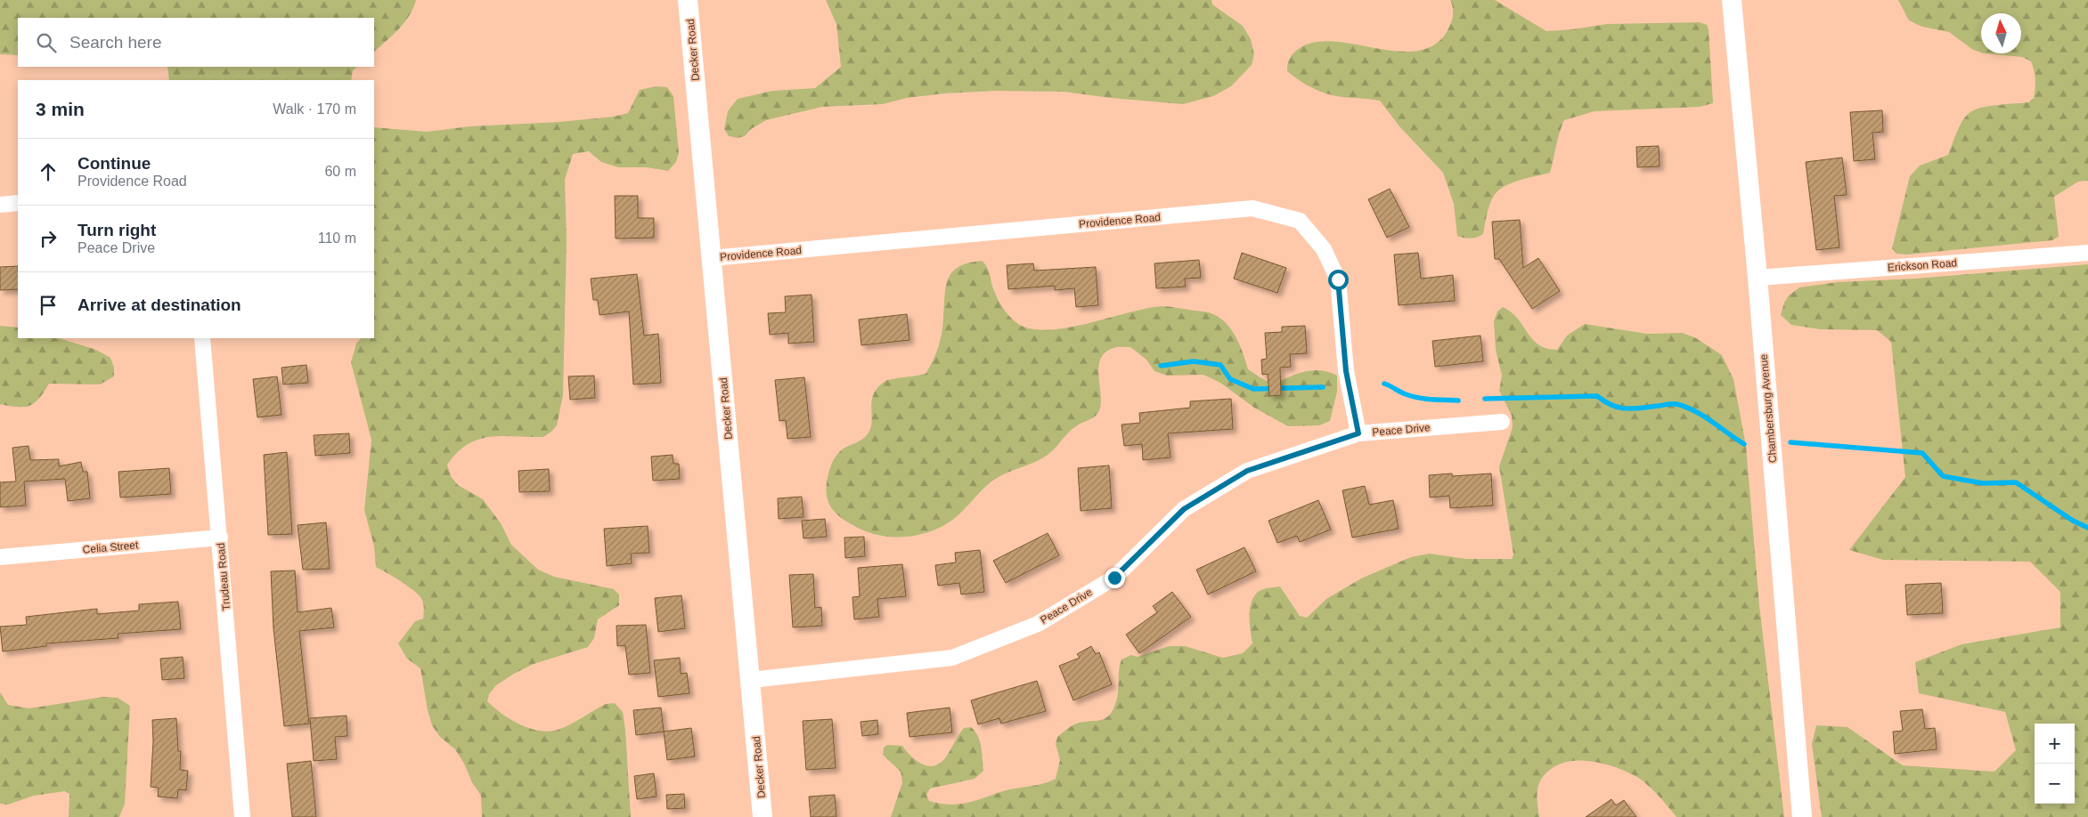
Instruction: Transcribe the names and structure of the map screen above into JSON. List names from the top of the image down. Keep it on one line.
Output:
{"streets":{"street":["Decker Road","Providence Road","Erickson Road","Chambersburg Avenue","Peace Drive","Celia Street","Trudeau Road"]},"crossings":[["Decker Road","Providence Road"],["Decker Road","Peace Drive"],["Providence Road","Peace Drive"],["Erickson Road","Chambersburg Avenue"],["Celia Street","Trudeau Road"]],"north":"top","page":{"search":"Search here","heading":["3 min","Walk · 170 m"],"list":[["Continue","Providence Road","60 m"],["Turn right","Peace Drive","110 m"],"Arrive at destination"],"map_buttons":["+","−"]}}
